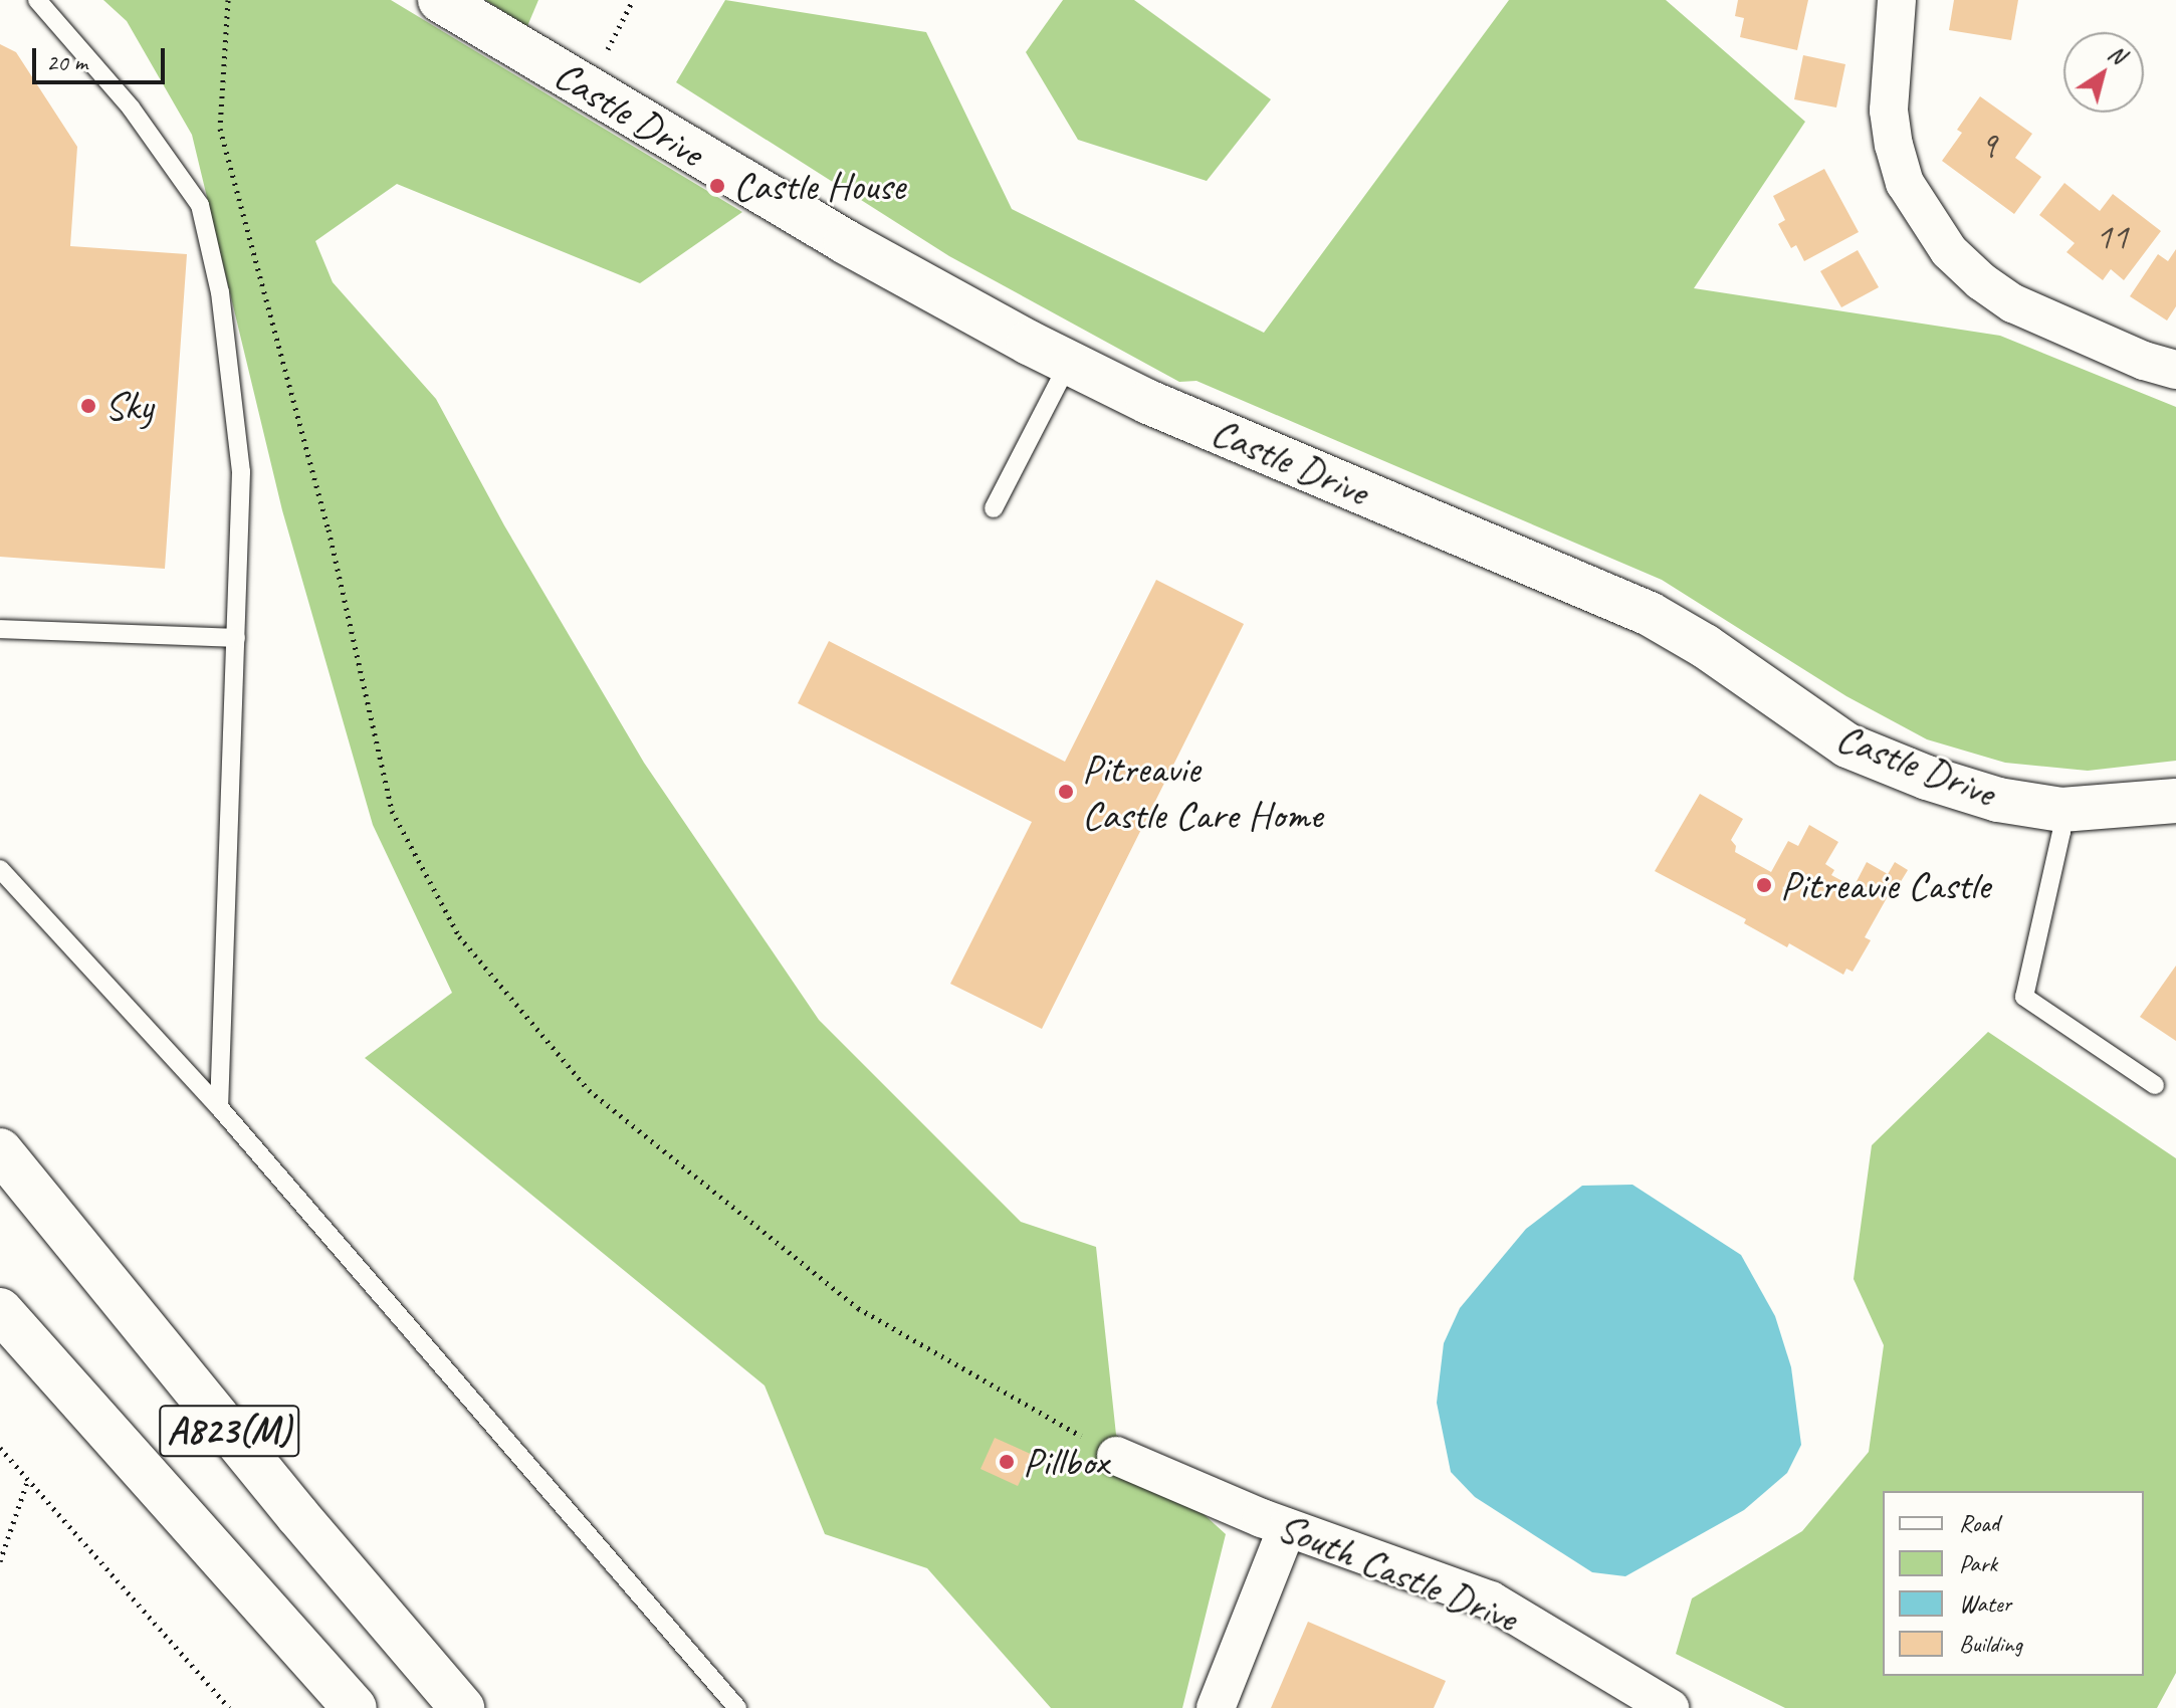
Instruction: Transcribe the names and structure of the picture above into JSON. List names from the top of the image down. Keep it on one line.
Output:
{"streets":{"main road":["Castle Drive","A823(M)"],"street":["South Castle Drive"]},"places":["Castle House","Sky","Pitreavie Castle Care Home","Pitreavie Castle","Pillbox"],"house_numbers":["9","11"],"legend":["Road","Park","Water","Building"],"scale_bar":"20 m","north":"top right"}
